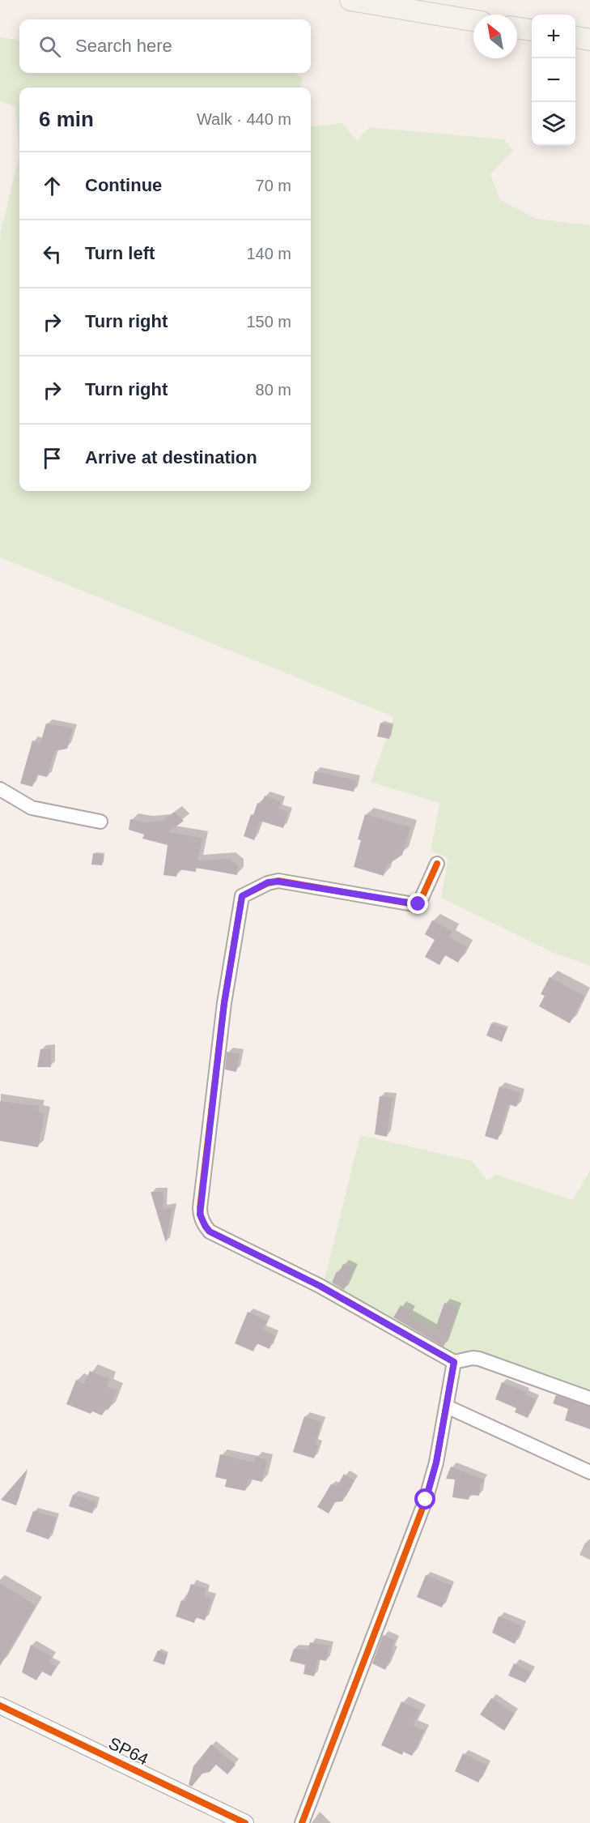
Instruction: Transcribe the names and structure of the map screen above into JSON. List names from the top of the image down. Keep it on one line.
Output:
{"streets":{"street":["SP64"]},"north":"top left","page":{"map_buttons":["+","−"],"search":"Search here","heading":["6 min","Walk · 440 m"],"list":[["Continue","70 m"],["Turn left","140 m"],["Turn right","150 m"],["Turn right","80 m"],"Arrive at destination"]}}
